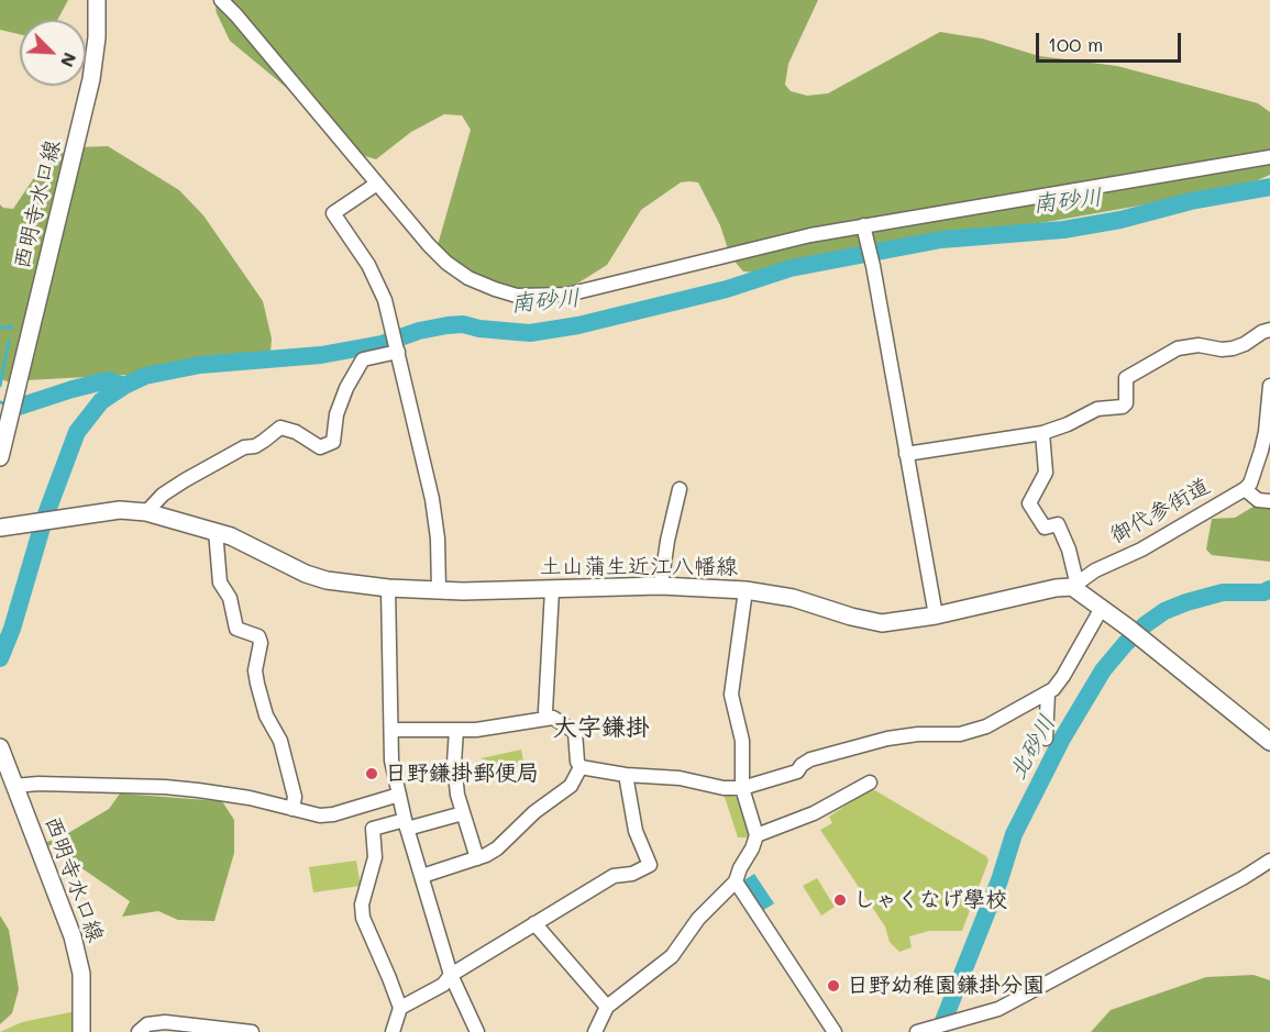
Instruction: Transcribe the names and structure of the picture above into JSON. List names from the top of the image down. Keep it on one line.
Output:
{"streets":{"main road":["西明寺水口線","土山蒲生近江八幡線"],"street":["御代参街道"]},"crossings":[["御代参街道","土山蒲生近江八幡線"]],"districts":["大字鎌掛"],"water":["南砂川","北砂川"],"places":["日野鎌掛郵便局","しゃくなげ學校","日野幼稚園鎌掛分園"],"scale_bar":"100 m","north":"bottom right"}
